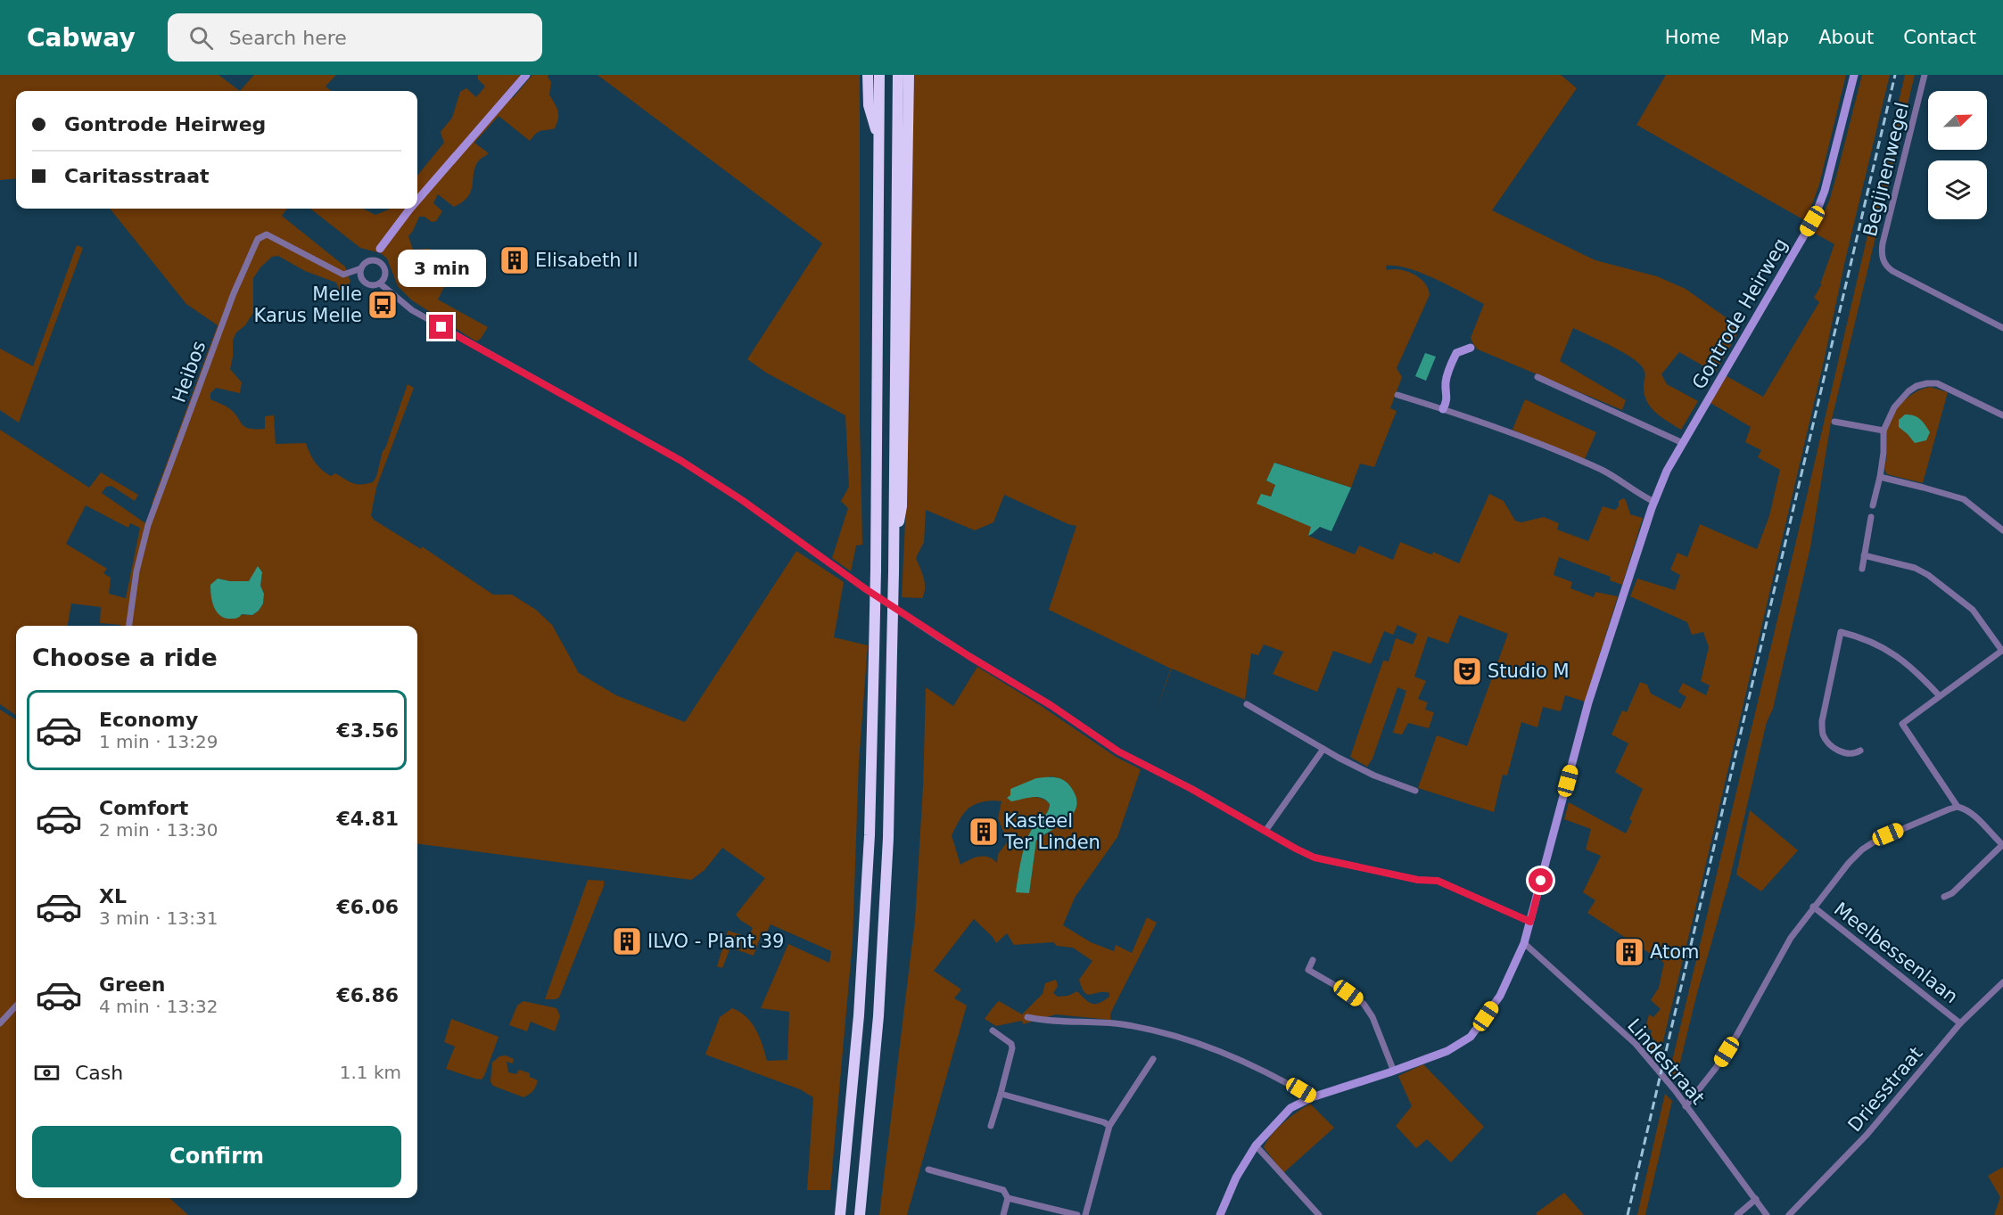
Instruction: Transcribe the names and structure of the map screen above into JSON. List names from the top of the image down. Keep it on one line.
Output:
{"streets":{"street":["Begijnenwegel","Gontrode Heirweg","Heibos","Meelbessenlaan","Lindestraat","Driesstraat"]},"crossings":[["Gontrode Heirweg","Lindestraat"],["Meelbessenlaan","Driesstraat"]],"places":{"building":["Elisabeth II","Kasteel Ter Linden","ILVO - Plant 39","Atom"],"bus stop":["Melle Karus Melle"],"theatre":["Studio M"]},"north":"top right","page":{"header":"Cabway","search":"Search here","nav":["Home","Map","About","Contact"],"banner":["Gontrode Heirweg","Caritasstraat"],"bubble":"3 min","heading":"Choose a ride","list":[{"name":"Economy","note":"1 min · 13:29","value":"€3.56"},{"name":"Comfort","note":"2 min · 13:30","value":"€4.81"},{"name":"XL","note":"3 min · 13:31","value":"€6.06"},{"name":"Green","note":"4 min · 13:32","value":"€6.86"}],"pay":["Cash","1.1 km"],"buttons":"Confirm"}}
